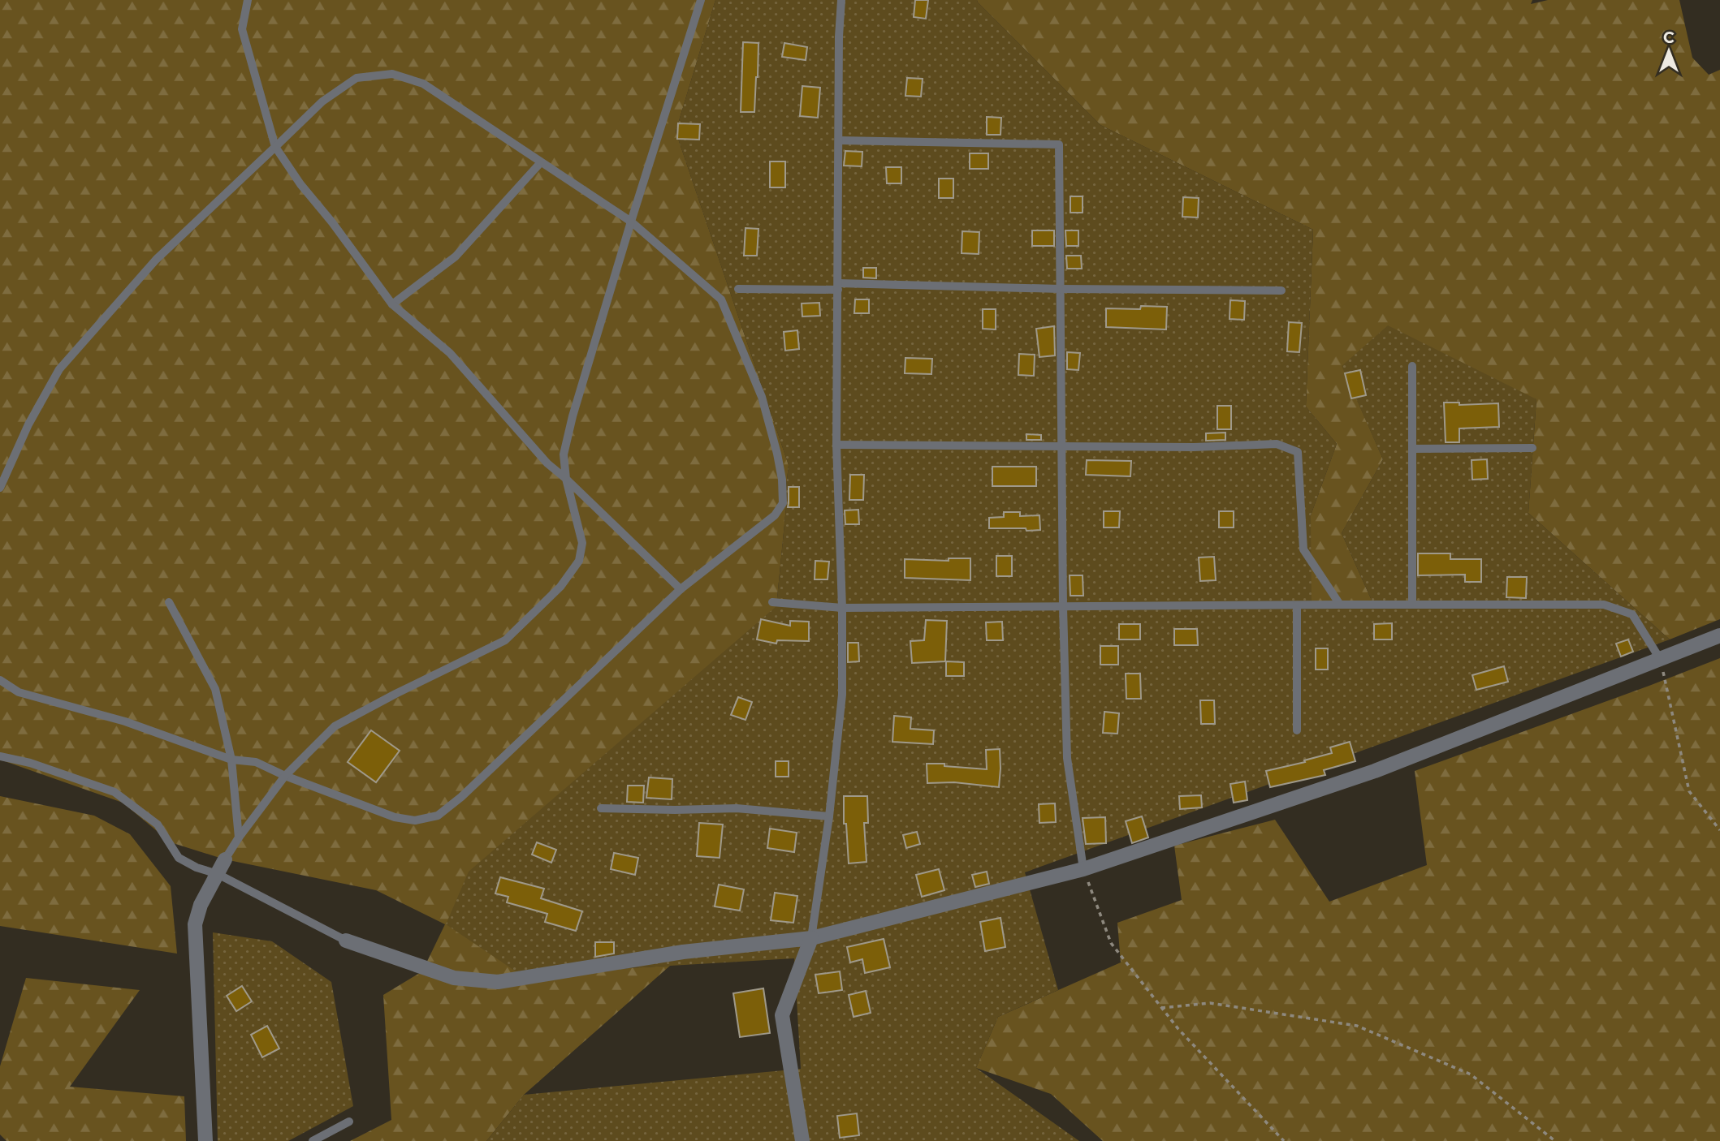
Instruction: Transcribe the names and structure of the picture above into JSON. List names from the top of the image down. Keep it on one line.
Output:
{"north":"top"}
